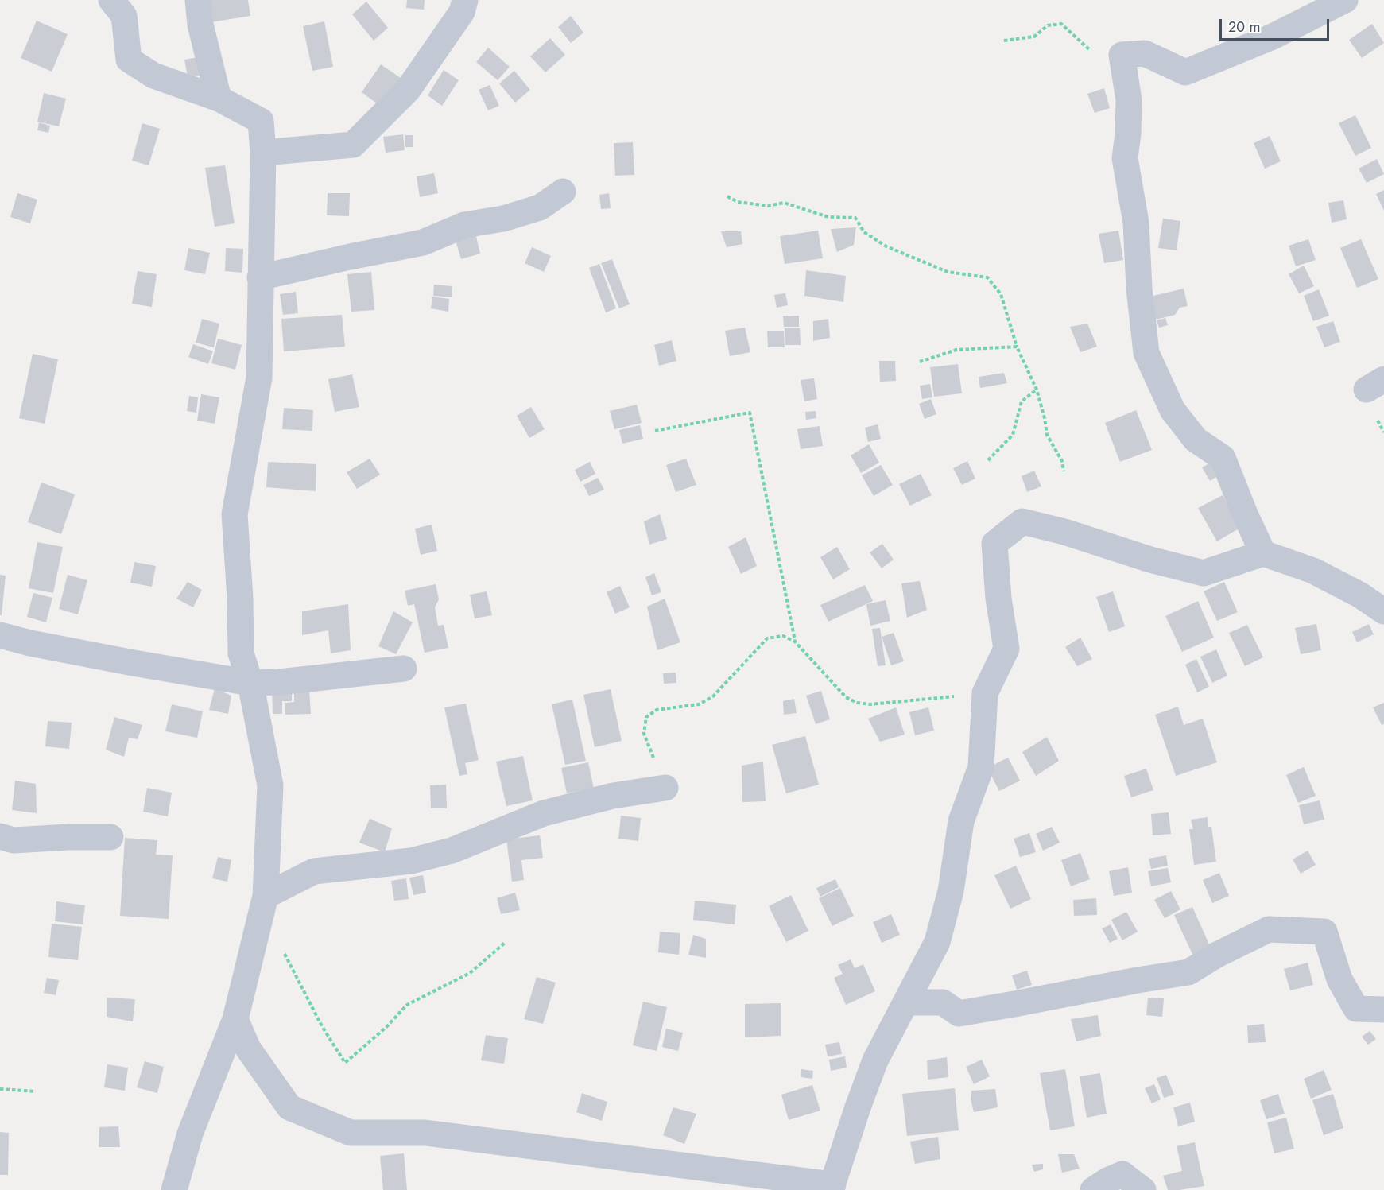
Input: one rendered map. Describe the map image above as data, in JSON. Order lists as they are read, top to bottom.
{
  "scale_bar": "20 m"
}
